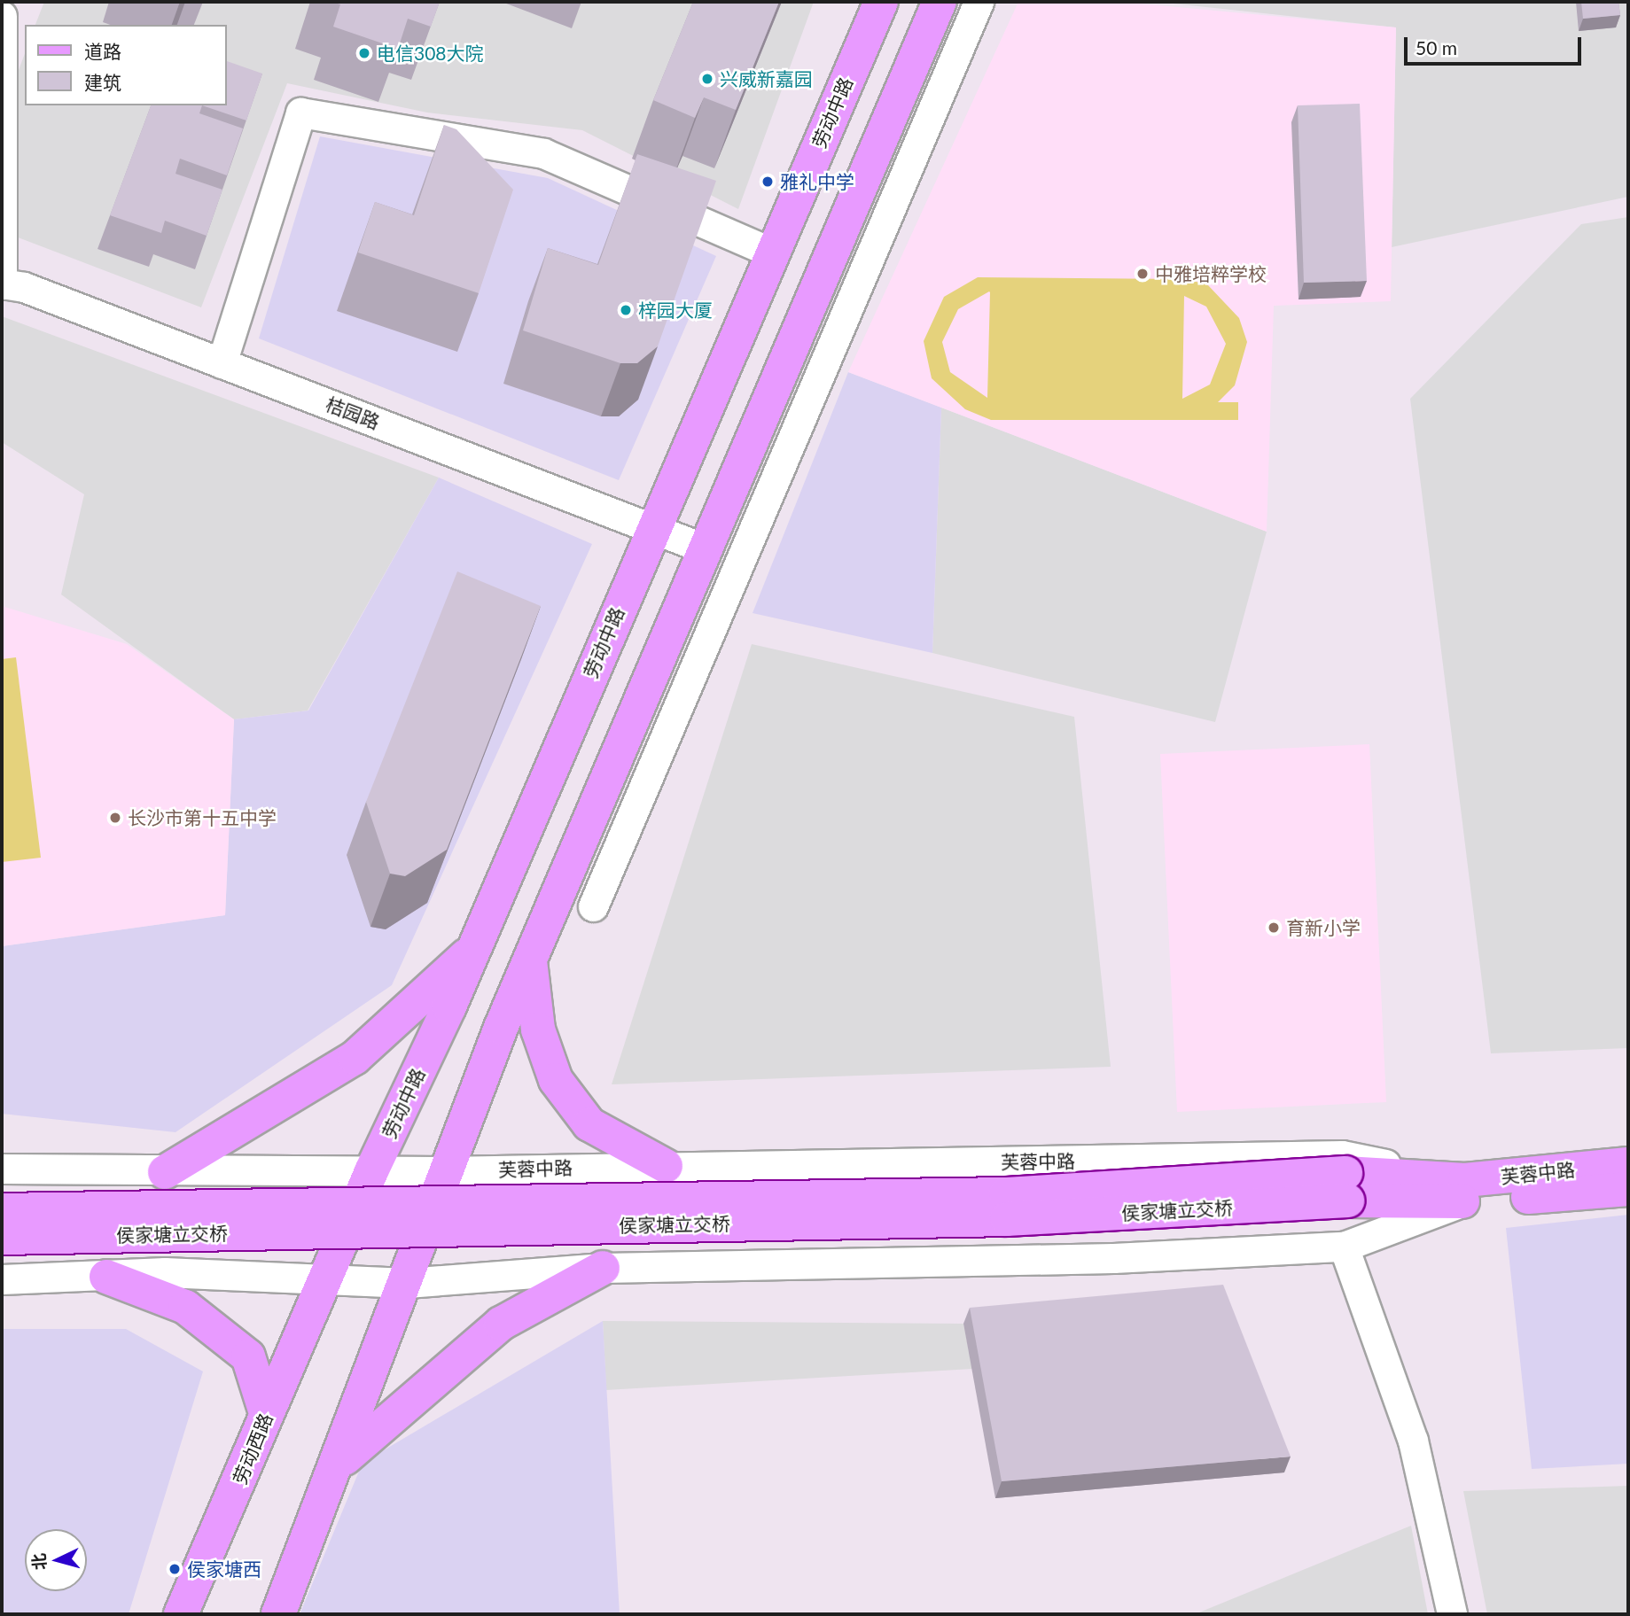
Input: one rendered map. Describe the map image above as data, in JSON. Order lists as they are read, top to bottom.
{
  "streets": {
    "main road": [
      "劳动中路",
      "芙蓉中路",
      "侯家塘立交桥",
      "劳动西路"
    ],
    "street": ["桔园路"]
  },
  "crossings": [
    ["劳动中路", "桔园路"],
    ["劳动中路", "芙蓉中路"],
    ["劳动中路", "劳动西路"]
  ],
  "places": [
    "电信308大院",
    "兴威新嘉园",
    "雅礼中学",
    "中雅培粹学校",
    "梓园大厦",
    "长沙市第十五中学",
    "育新小学",
    "侯家塘西"
  ],
  "legend": ["道路", "建筑"],
  "scale_bar": "50 m",
  "north": "left"
}
